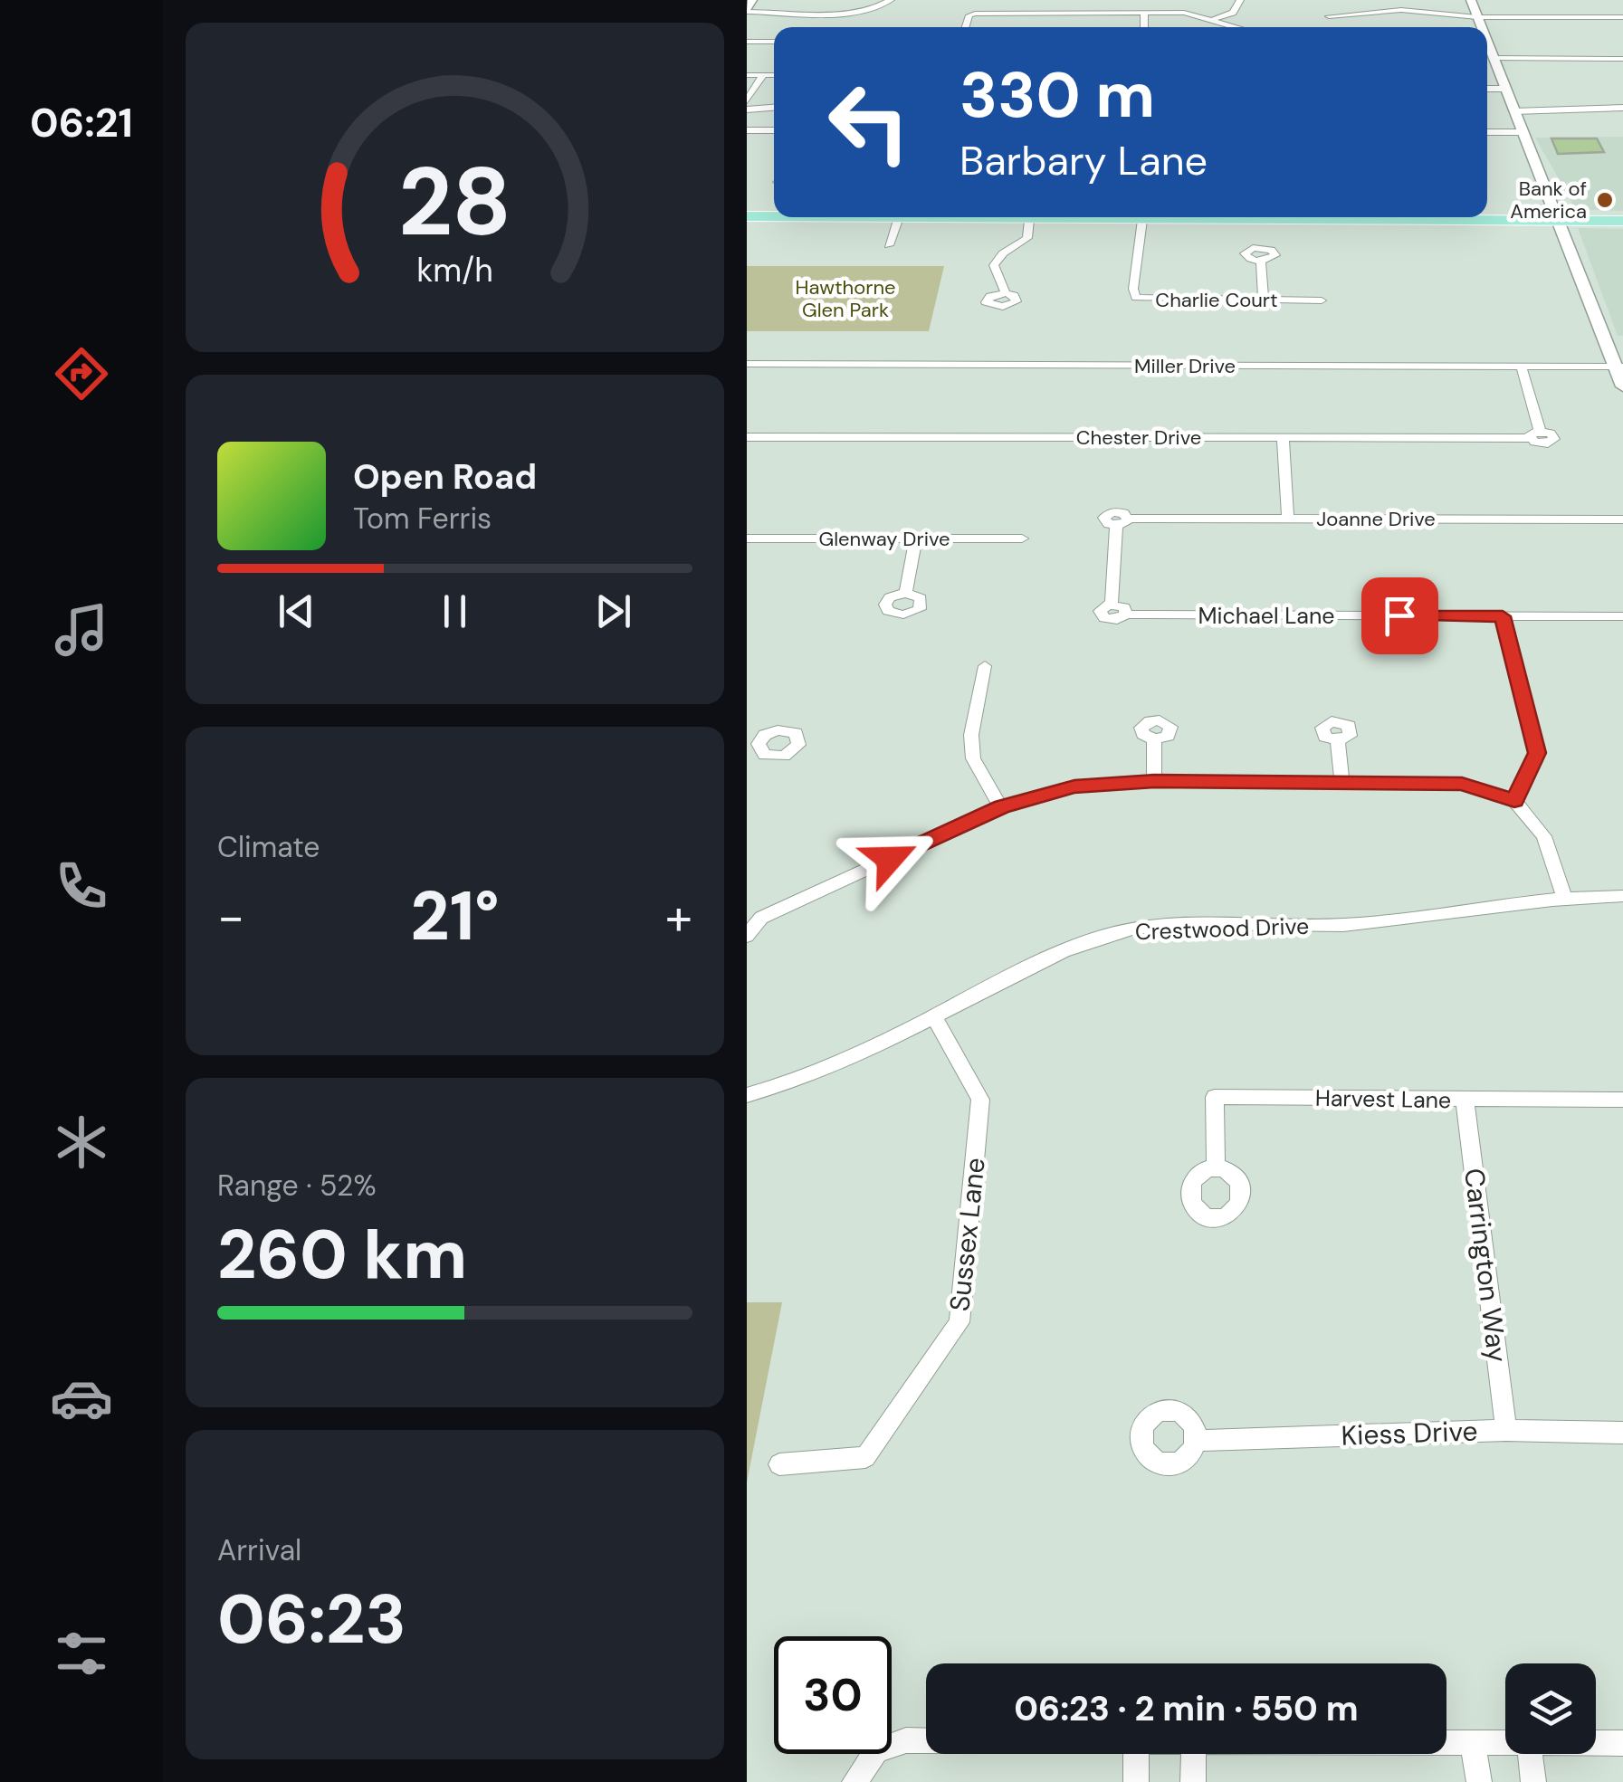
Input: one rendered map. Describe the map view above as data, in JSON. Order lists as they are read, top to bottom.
{
  "streets": {
    "street": [
      "Charlie Court",
      "Miller Drive",
      "Chester Drive",
      "Joanne Drive",
      "Glenway Drive",
      "Michael Lane",
      "Crestwood Drive",
      "Harvest Lane",
      "Sussex Lane",
      "Carrington Way",
      "Kiess Drive"
    ]
  },
  "crossings": [
    ["Miller Drive", "Chester Drive"],
    ["Joanne Drive", "Michael Lane"],
    ["Crestwood Drive", "Sussex Lane"],
    ["Harvest Lane", "Carrington Way"],
    ["Carrington Way", "Kiess Drive"]
  ],
  "parks": ["Hawthorne Glen Park"],
  "places": ["Bank of America"],
  "page": {
    "tabs": "06:21",
    "turn": ["330 m", "Barbary Lane"],
    "song": ["Open Road", "Tom Ferris"],
    "tile": [
      "Climate",
      ["Range · 52%", "260 km"],
      ["Arrival", "06:23"]
    ],
    "heat": ["−", "21°", "+"],
    "limit": "30",
    "trip": "06:23 · 2 min · 550 m",
    "gauge": ["28", "km/h"]
  }
}
